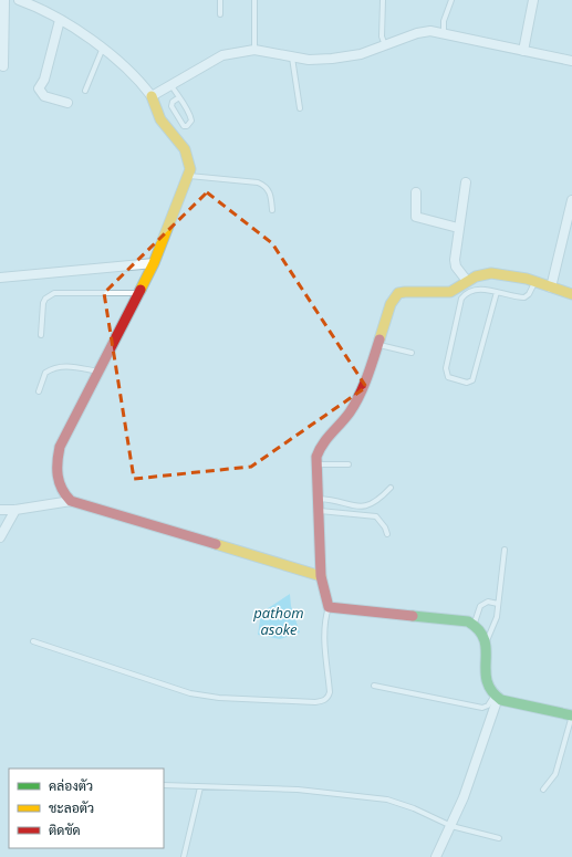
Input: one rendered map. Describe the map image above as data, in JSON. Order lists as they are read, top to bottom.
{
  "water": ["pathom asoke"],
  "legend": ["คล่องตัว", "ชะลอตัว", "ติดขัด"]
}
